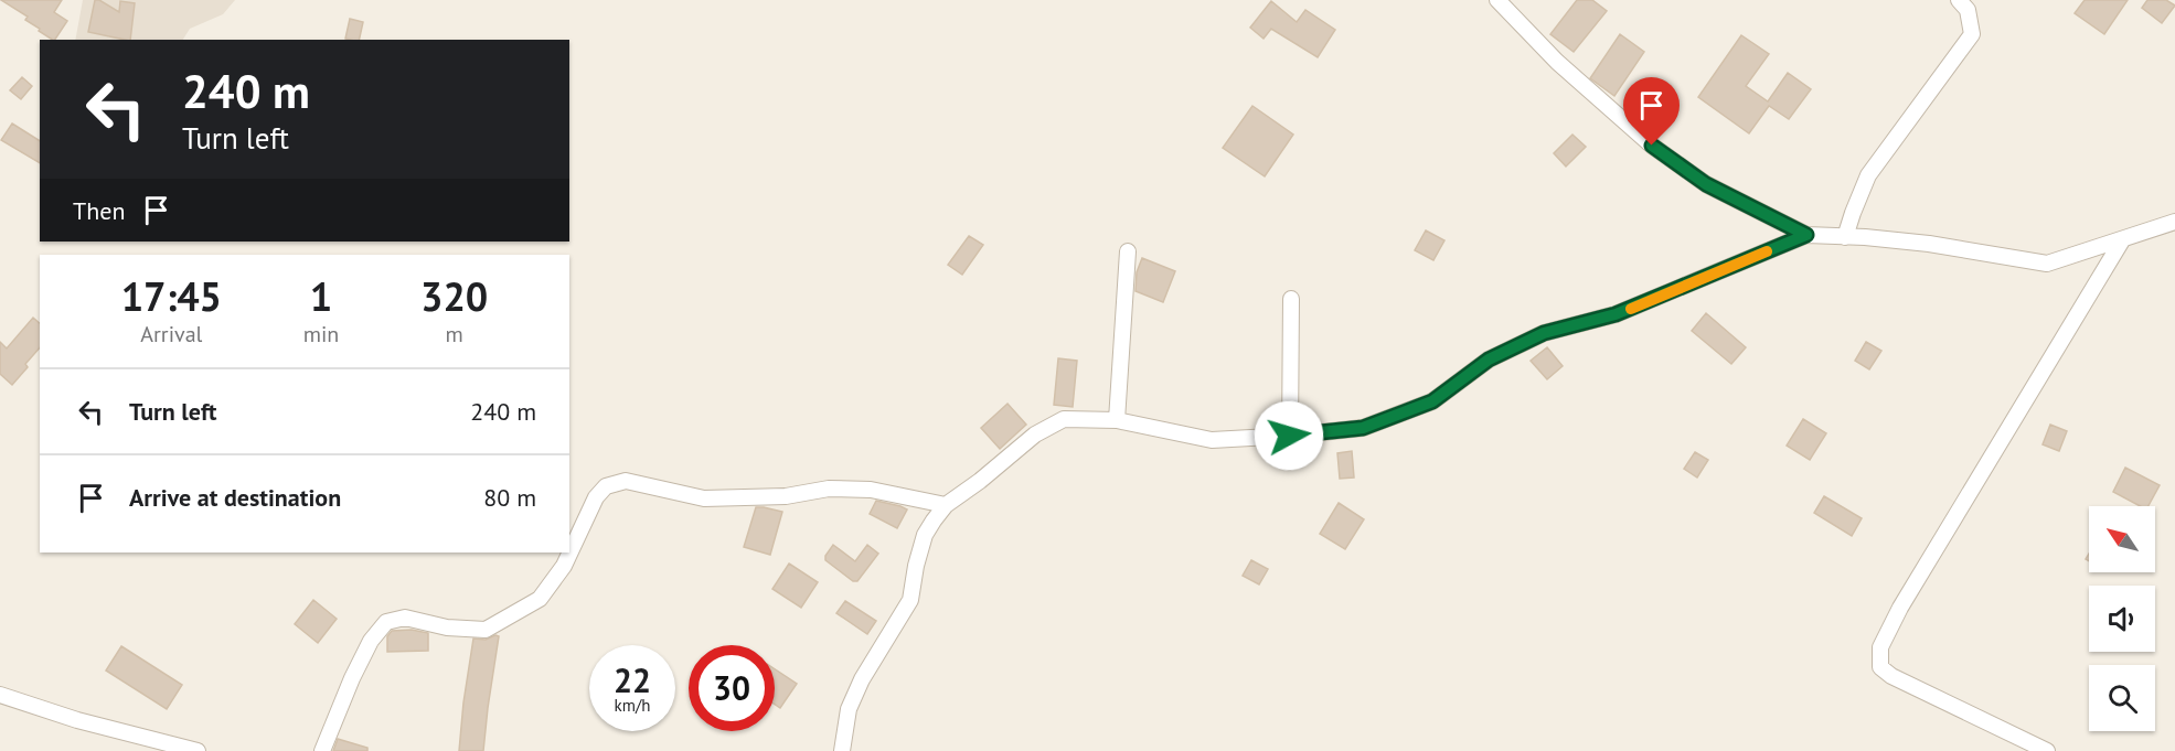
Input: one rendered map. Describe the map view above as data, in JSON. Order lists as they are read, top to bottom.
{
  "north": "top left",
  "page": {
    "turn": ["240 m", "Turn left"],
    "then": "Then",
    "eta": [
      "17:45",
      "Arrival",
      "1",
      "min",
      "320",
      "m"
    ],
    "list": [
      {
        "name": "Turn left",
        "value": "240 m"
      },
      {
        "name": "Arrive at destination",
        "value": "80 m"
      }
    ],
    "speed": "22 km/h",
    "limit": "30"
  }
}
